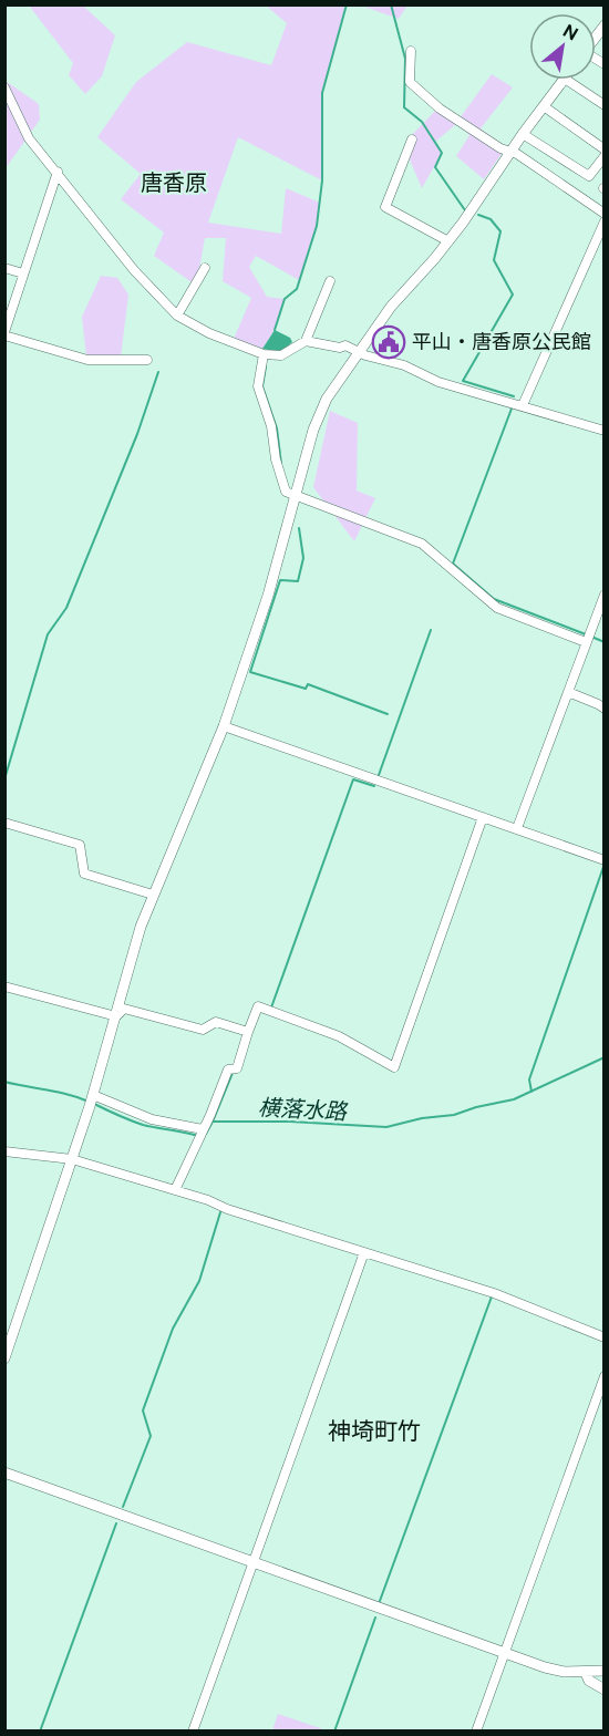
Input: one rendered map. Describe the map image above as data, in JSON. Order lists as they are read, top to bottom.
{
  "districts": ["唐香原", "神埼町竹"],
  "water": ["横落水路"],
  "places": {
    "public building": ["平山・唐香原公民館"]
  },
  "north": "top right"
}
